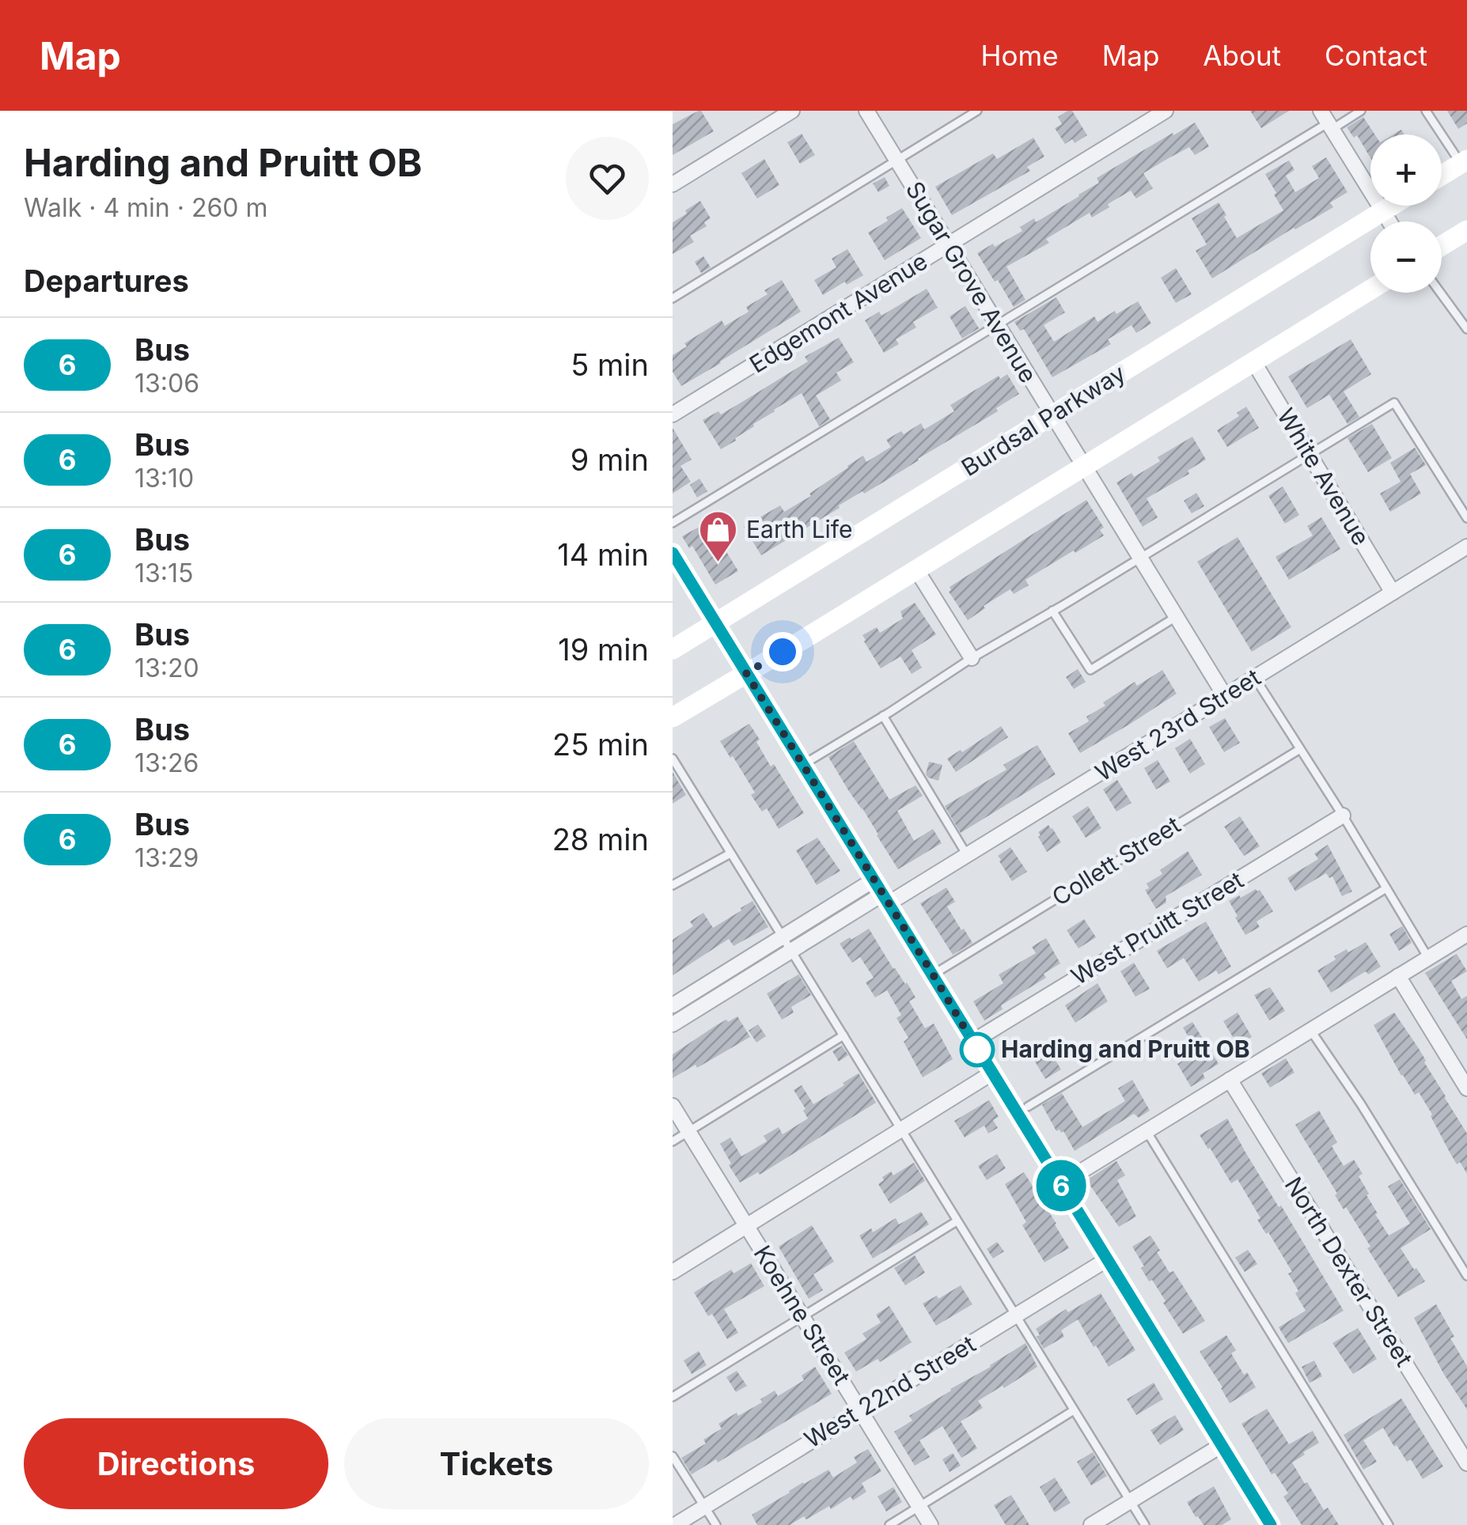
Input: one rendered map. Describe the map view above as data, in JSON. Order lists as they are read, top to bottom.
{
  "streets": {
    "street": [
      "Sugar Grove Avenue",
      "Edgemont Avenue",
      "Burdsal Parkway",
      "White Avenue",
      "West 23rd Street",
      "West Pruitt Street",
      "North Dexter Street",
      "Koehne Street",
      "West 22nd Street"
    ],
    "lane": ["Collett Street"]
  },
  "crossings": [
    ["Sugar Grove Avenue", "Edgemont Avenue"],
    ["Sugar Grove Avenue", "Burdsal Parkway"],
    ["Sugar Grove Avenue", "West 23rd Street"],
    ["White Avenue", "West 23rd Street"],
    ["Koehne Street", "West 22nd Street"]
  ],
  "places": {
    "shop": ["Earth Life"],
    "other": ["Harding and Pruitt OB"]
  },
  "lines": ["bus line 6"],
  "page": {
    "header": "Map",
    "nav": [
      "Home",
      "Map",
      "About",
      "Contact"
    ],
    "heading": [
      ["Harding and Pruitt OB", "Walk · 4 min · 260 m"],
      "Departures"
    ],
    "on_map": "6",
    "map_buttons": ["+", "−"],
    "list": [
      {
        "mark": "6",
        "name": "Bus",
        "note": "13:06",
        "value": "5 min"
      },
      {
        "mark": "6",
        "name": "Bus",
        "note": "13:10",
        "value": "9 min"
      },
      {
        "mark": "6",
        "name": "Bus",
        "note": "13:15",
        "value": "14 min"
      },
      {
        "mark": "6",
        "name": "Bus",
        "note": "13:20",
        "value": "19 min"
      },
      {
        "mark": "6",
        "name": "Bus",
        "note": "13:26",
        "value": "25 min"
      },
      {
        "mark": "6",
        "name": "Bus",
        "note": "13:29",
        "value": "28 min"
      }
    ],
    "buttons": ["Directions", "Tickets"]
  }
}
